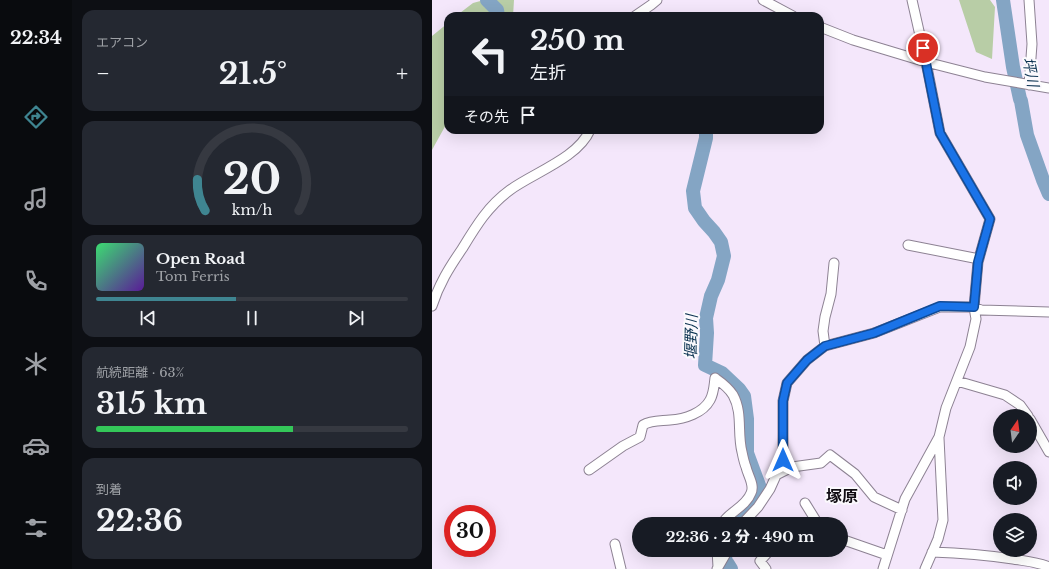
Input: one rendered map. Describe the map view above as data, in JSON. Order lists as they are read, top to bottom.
{
  "districts": ["塚原"],
  "water": ["坪川", "堰野川"],
  "north": "top",
  "page": {
    "tabs": "22:34",
    "tile": [
      "エアコン",
      ["航続距離 · 63%", "315 km"],
      ["到着", "22:36"]
    ],
    "turn": ["250 m", "左折"],
    "heat": ["−", "21.5°", "+"],
    "then": "その先",
    "song": ["Open Road", "Tom Ferris"],
    "limit": "30",
    "trip": "22:36 · 2 分 · 490 m",
    "gauge": ["20", "km/h"]
  }
}
